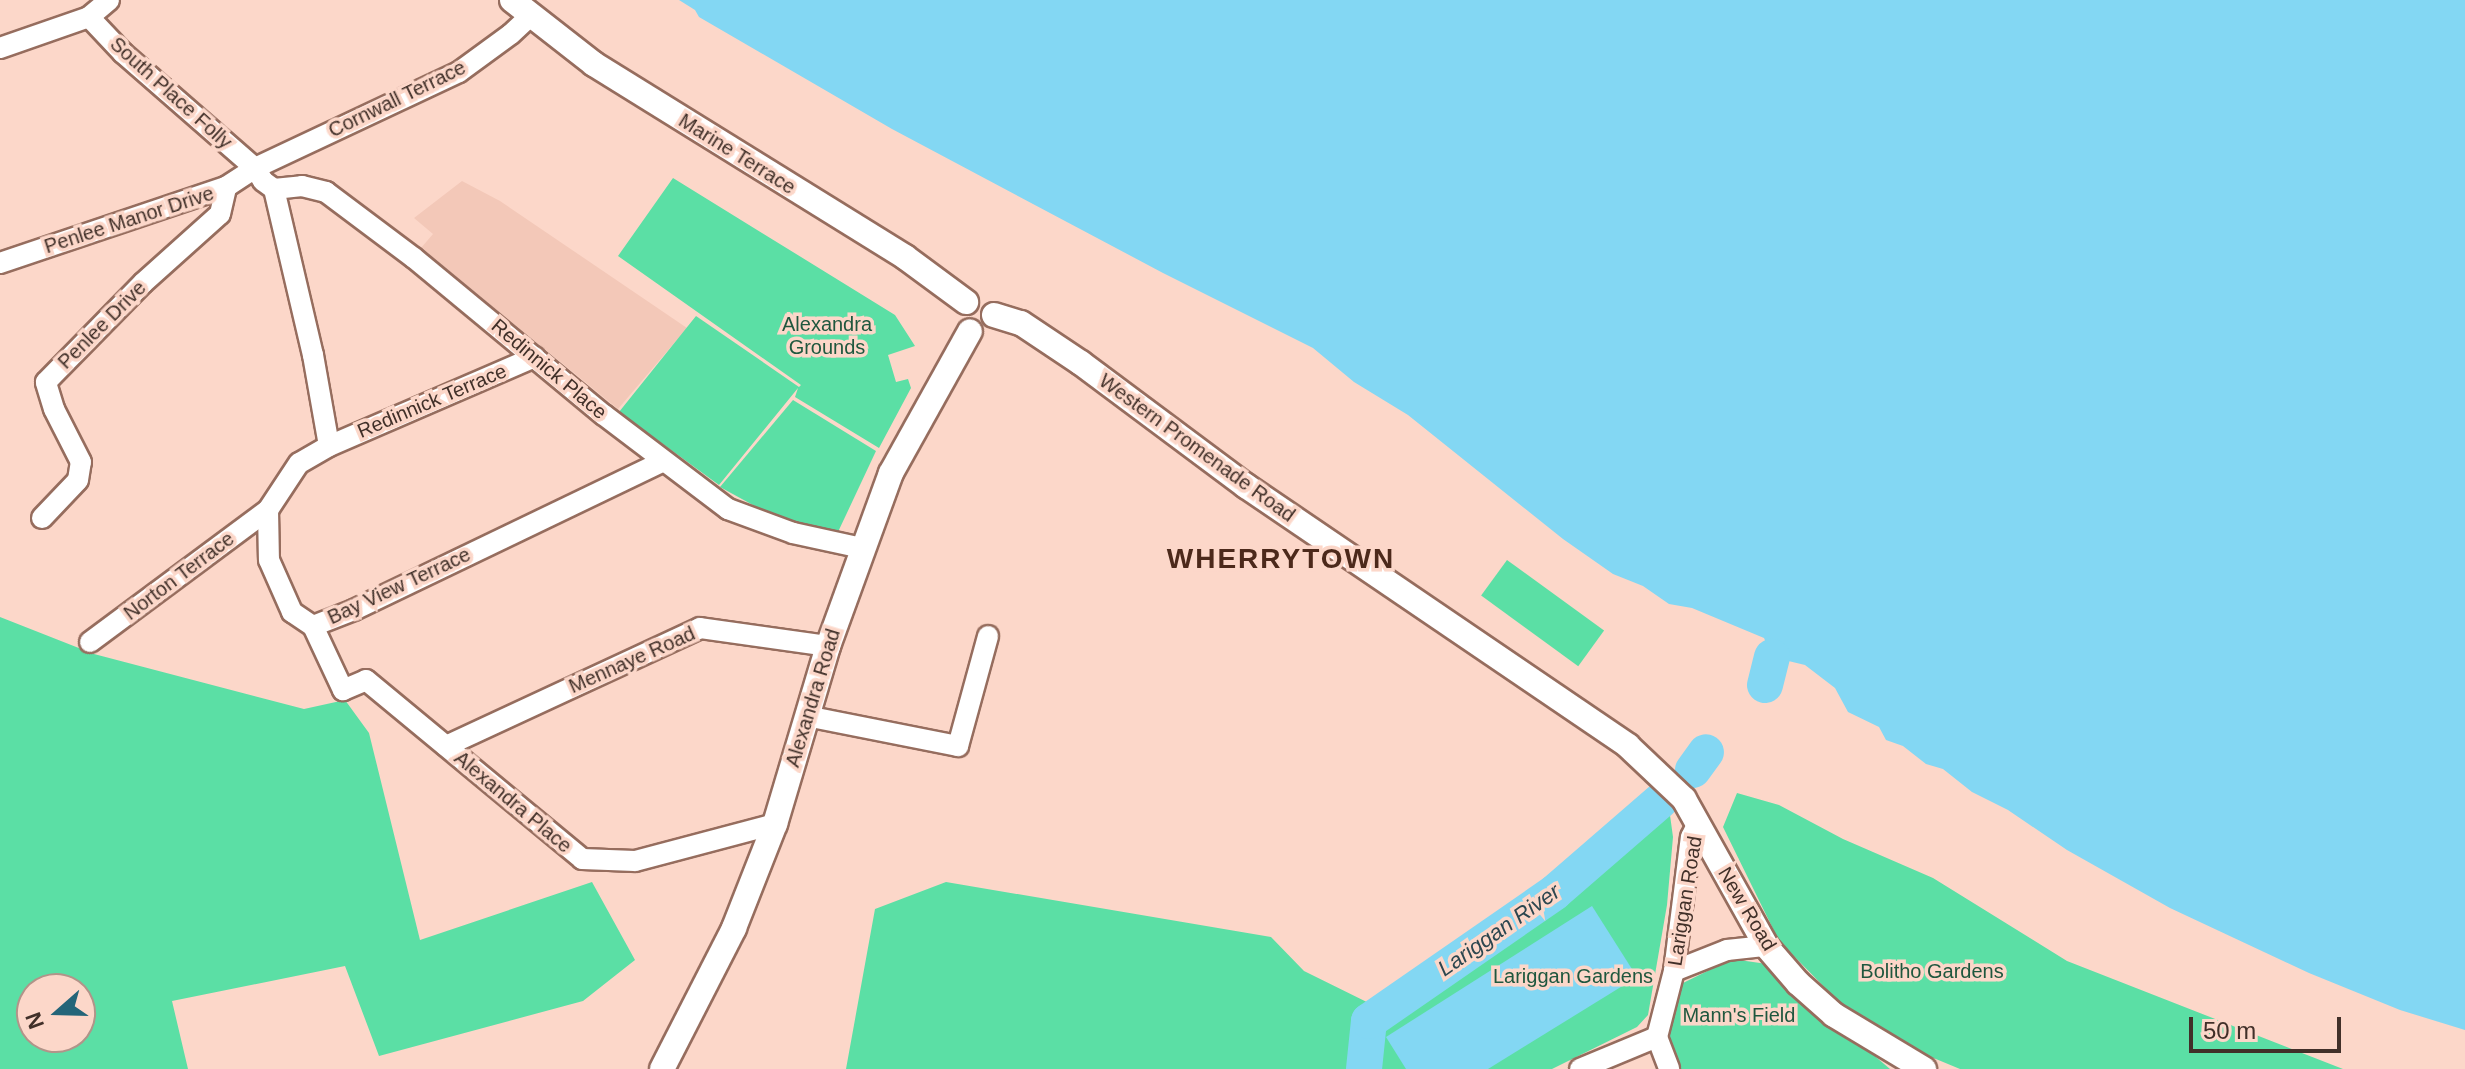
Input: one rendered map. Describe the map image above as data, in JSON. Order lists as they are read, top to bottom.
{
  "streets": {
    "street": [
      "South Place Folly",
      "Cornwall Terrace",
      "Marine Terrace",
      "Penlee Manor Drive",
      "Penlee Drive",
      "Redinnick Place",
      "Redinnick Terrace",
      "Western Promenade Road",
      "Norton Terrace",
      "Bay View Terrace",
      "Mennaye Road",
      "Alexandra Road",
      "Alexandra Place",
      "Lariggan Road",
      "New Road"
    ]
  },
  "crossings": [
    ["South Place Folly", "Cornwall Terrace"],
    ["South Place Folly", "Penlee Manor Drive"],
    ["Cornwall Terrace", "Marine Terrace"],
    ["Cornwall Terrace", "Penlee Manor Drive"],
    ["Marine Terrace", "Western Promenade Road"],
    ["Marine Terrace", "Alexandra Road"],
    ["Penlee Manor Drive", "Penlee Drive"],
    ["Redinnick Place", "Redinnick Terrace"],
    ["Redinnick Place", "Bay View Terrace"],
    ["Redinnick Place", "Alexandra Road"],
    ["Western Promenade Road", "Alexandra Road"],
    ["Western Promenade Road", "Lariggan Road"],
    ["Western Promenade Road", "New Road"],
    ["Norton Terrace", "Bay View Terrace"],
    ["Bay View Terrace", "Alexandra Place"],
    ["Mennaye Road", "Alexandra Road"],
    ["Mennaye Road", "Alexandra Place"],
    ["Alexandra Road", "Alexandra Place"],
    ["Lariggan Road", "New Road"]
  ],
  "districts": ["WHERRYTOWN"],
  "water": ["Lariggan River"],
  "parks": [
    "Alexandra Grounds",
    "Bolitho Gardens",
    "Lariggan Gardens",
    "Mann's Field"
  ],
  "scale_bar": "50 m",
  "north": "left"
}
